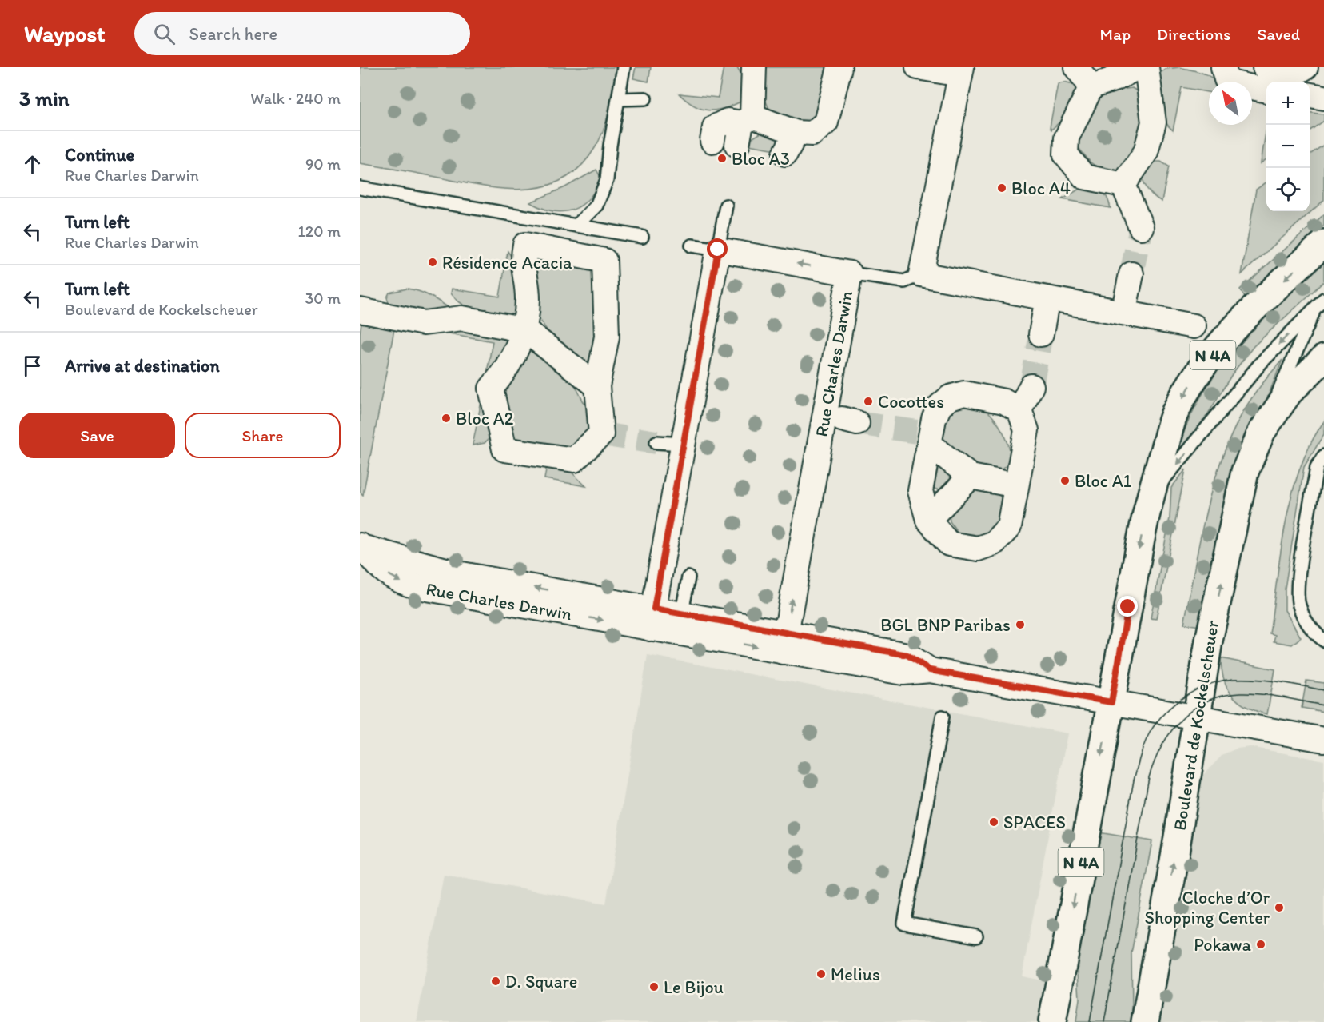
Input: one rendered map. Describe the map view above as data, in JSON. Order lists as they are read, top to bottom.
{
  "streets": {
    "main road": ["N 4A", "Boulevard de Kockelscheuer"],
    "street": ["Rue Charles Darwin"]
  },
  "crossings": [
    ["Rue Charles Darwin", "Boulevard de Kockelscheuer"]
  ],
  "places": [
    "Bloc A3",
    "Bloc A4",
    "Résidence Acacia",
    "Cocottes",
    "Bloc A2",
    "Bloc A1",
    "BGL BNP Paribas",
    "SPACES",
    "Cloche d’Or Shopping Center",
    "Pokawa",
    "Melius",
    "D. Square",
    "Le Bijou"
  ],
  "north": "top left",
  "page": {
    "header": "Waypost",
    "search": "Search here",
    "nav": ["Map", "Directions", "Saved"],
    "heading": ["3 min", "Walk · 240 m"],
    "map_buttons": ["+", "−"],
    "list": [
      ["Continue", "Rue Charles Darwin", "90 m"],
      ["Turn left", "Rue Charles Darwin", "120 m"],
      ["Turn left", "Boulevard de Kockelscheuer", "30 m"],
      "Arrive at destination"
    ],
    "buttons": ["Save", "Share"]
  }
}
